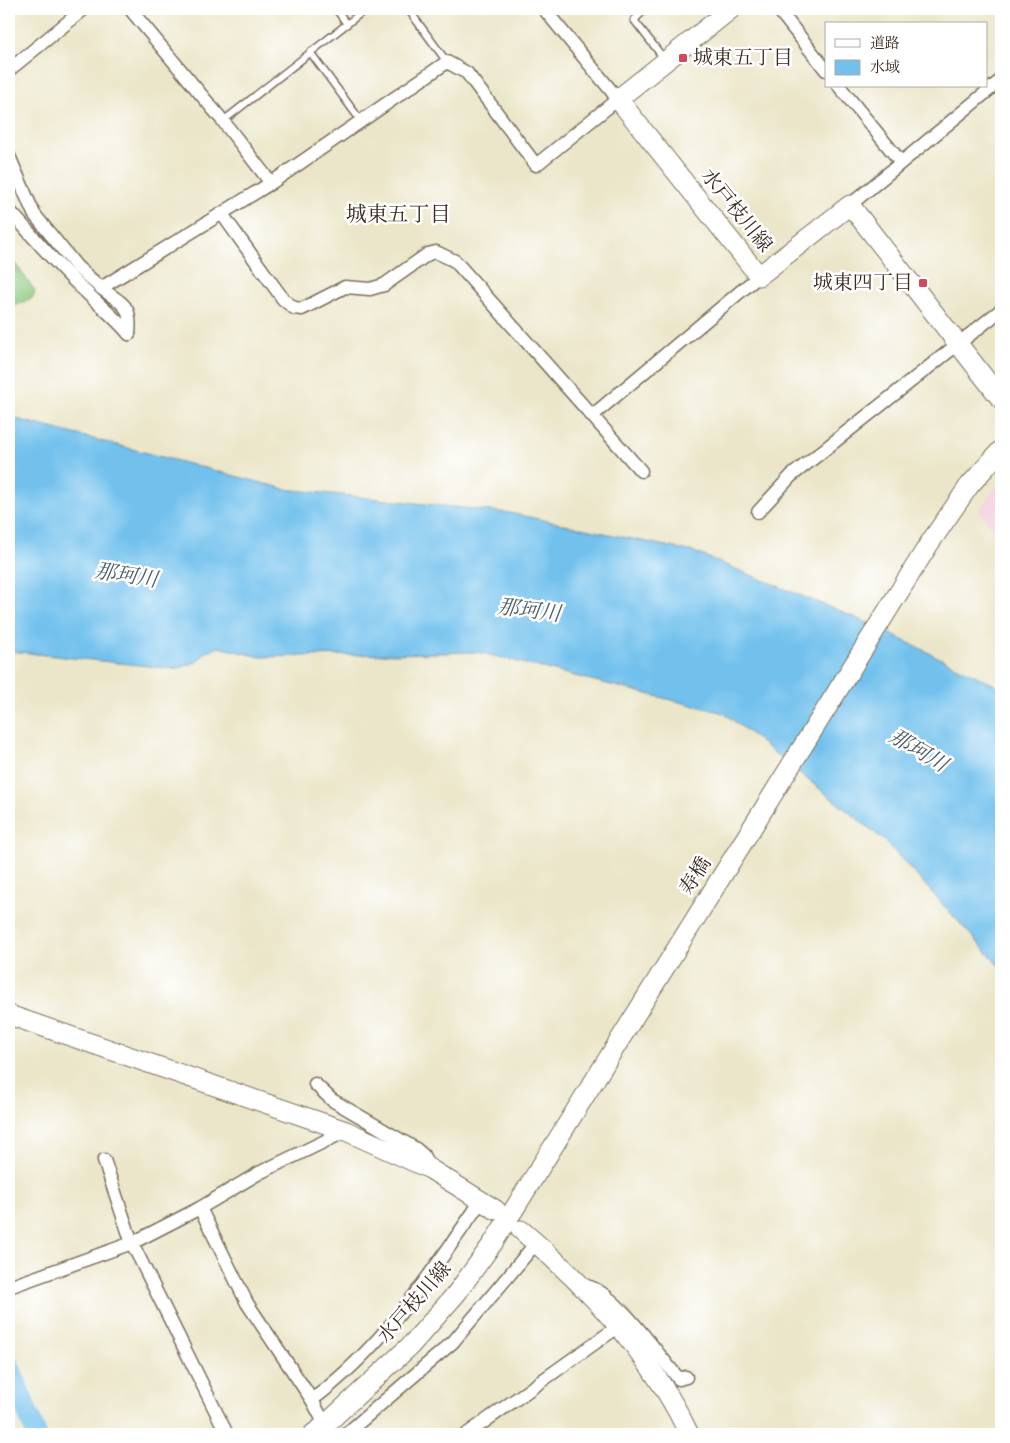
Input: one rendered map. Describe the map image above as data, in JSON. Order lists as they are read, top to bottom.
{
  "streets": {
    "main road": ["水戸枝川線", "寿橋"]
  },
  "crossings": [
    ["水戸枝川線", "寿橋"]
  ],
  "districts": ["城東五丁目"],
  "water": ["那珂川"],
  "places": {
    "transit": ["城東五丁目", "城東四丁目"]
  },
  "legend": ["道路", "水域"]
}
